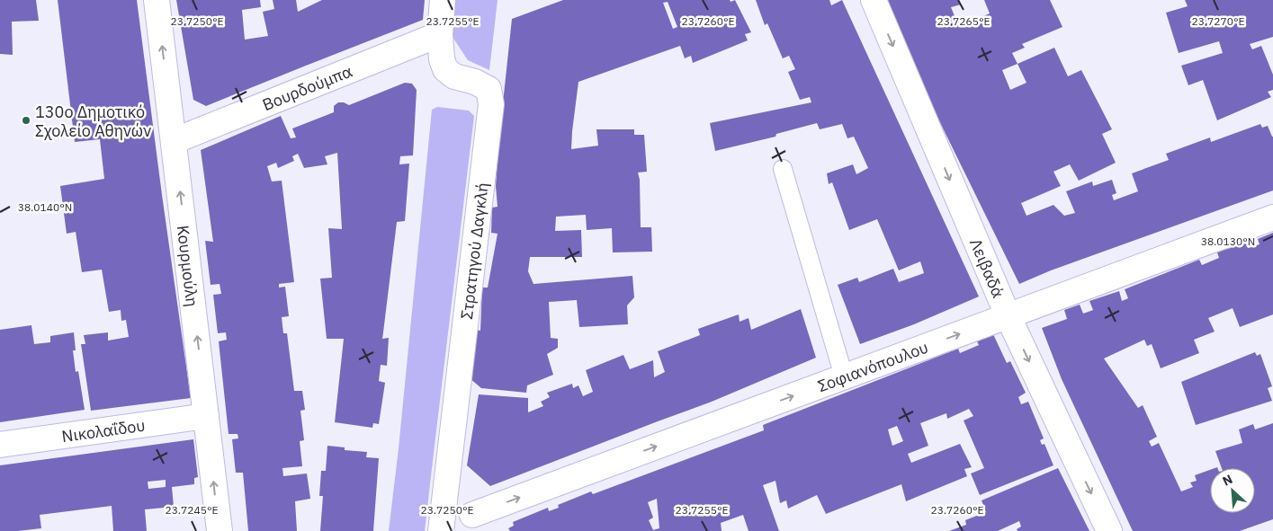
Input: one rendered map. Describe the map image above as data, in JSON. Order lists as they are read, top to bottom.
{
  "streets": {
    "street": [
      "Βουρδούμπα",
      "Στρατηγού Δαγκλή",
      "Κουρμούλη",
      "Λειβαδά",
      "Σοφιανόπουλου",
      "Νικολαΐδου"
    ]
  },
  "crossings": [
    ["Βουρδούμπα", "Στρατηγού Δαγκλή"],
    ["Βουρδούμπα", "Κουρμούλη"],
    ["Κουρμούλη", "Νικολαΐδου"],
    ["Λειβαδά", "Σοφιανόπουλου"]
  ],
  "one_way": ["Κουρμούλη", "Λειβαδά", "Σοφιανόπουλου"],
  "places": ["130ο Δημοτικό Σχολείο Αθηνών"],
  "north": "top left",
  "coordinates": [
    "23.7250°E",
    "23.7255°E",
    "23.7260°E",
    "23.7265°E",
    "23.7270°E",
    "38.0140°N",
    "38.0130°N",
    "23.7245°E"
  ]
}
